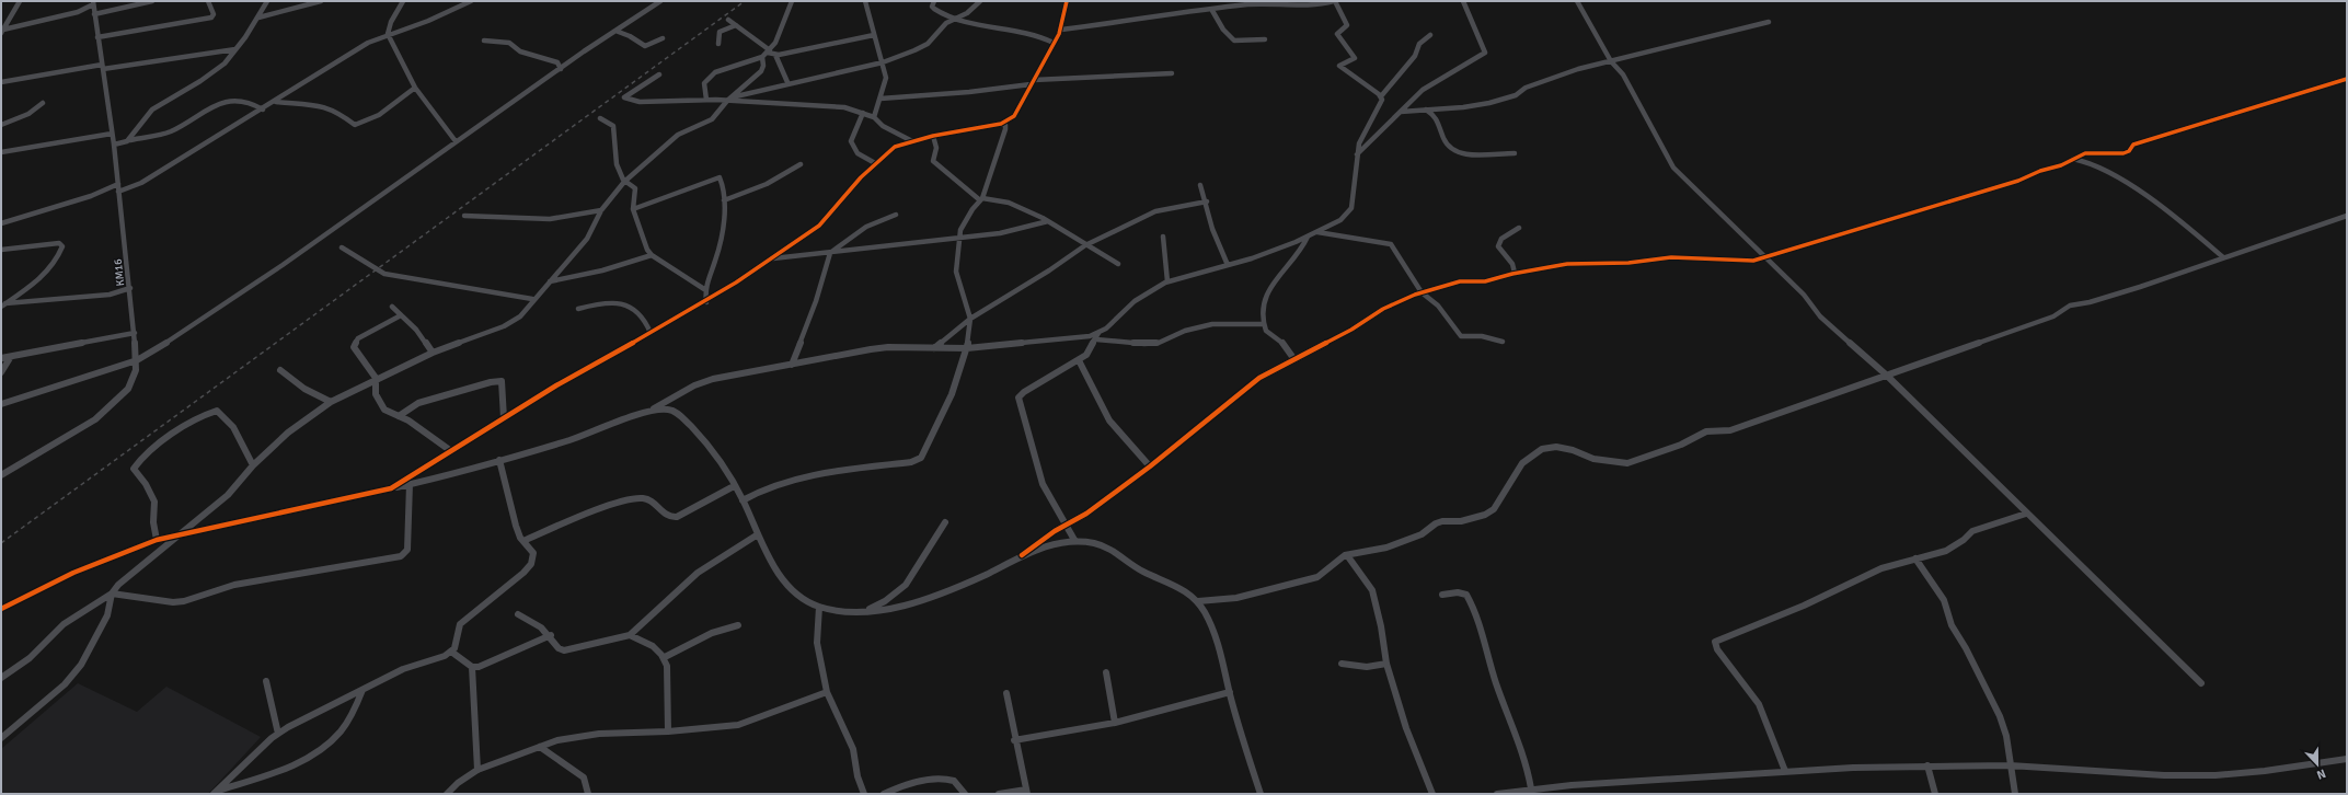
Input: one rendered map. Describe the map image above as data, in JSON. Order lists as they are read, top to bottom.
{
  "streets": {
    "street": ["KM16"]
  },
  "north": "bottom"
}
